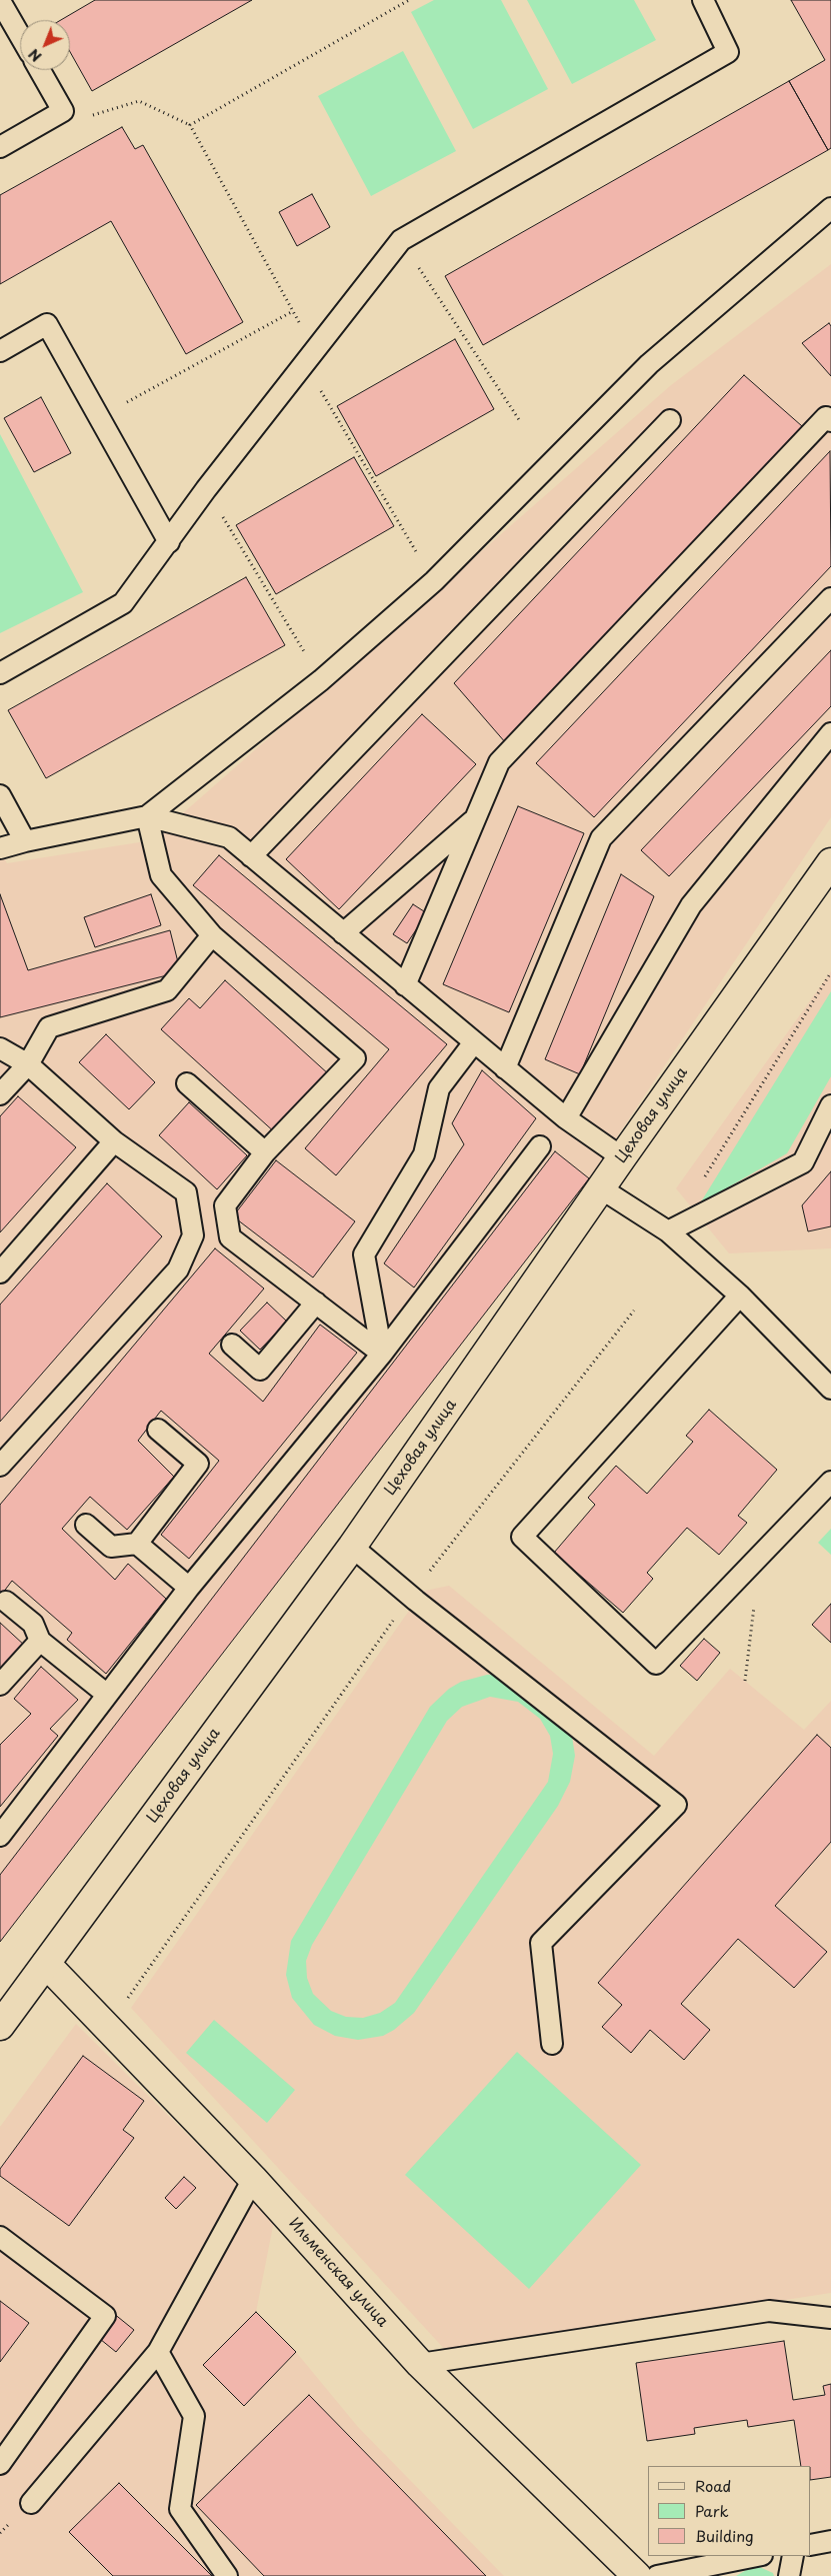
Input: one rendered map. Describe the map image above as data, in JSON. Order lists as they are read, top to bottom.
{
  "streets": {
    "main road": ["Цеховая улица", "Ильменская улица"]
  },
  "crossings": [
    ["Цеховая улица", "Ильменская улица"]
  ],
  "legend": ["Road", "Park", "Building"],
  "north": "bottom left"
}
